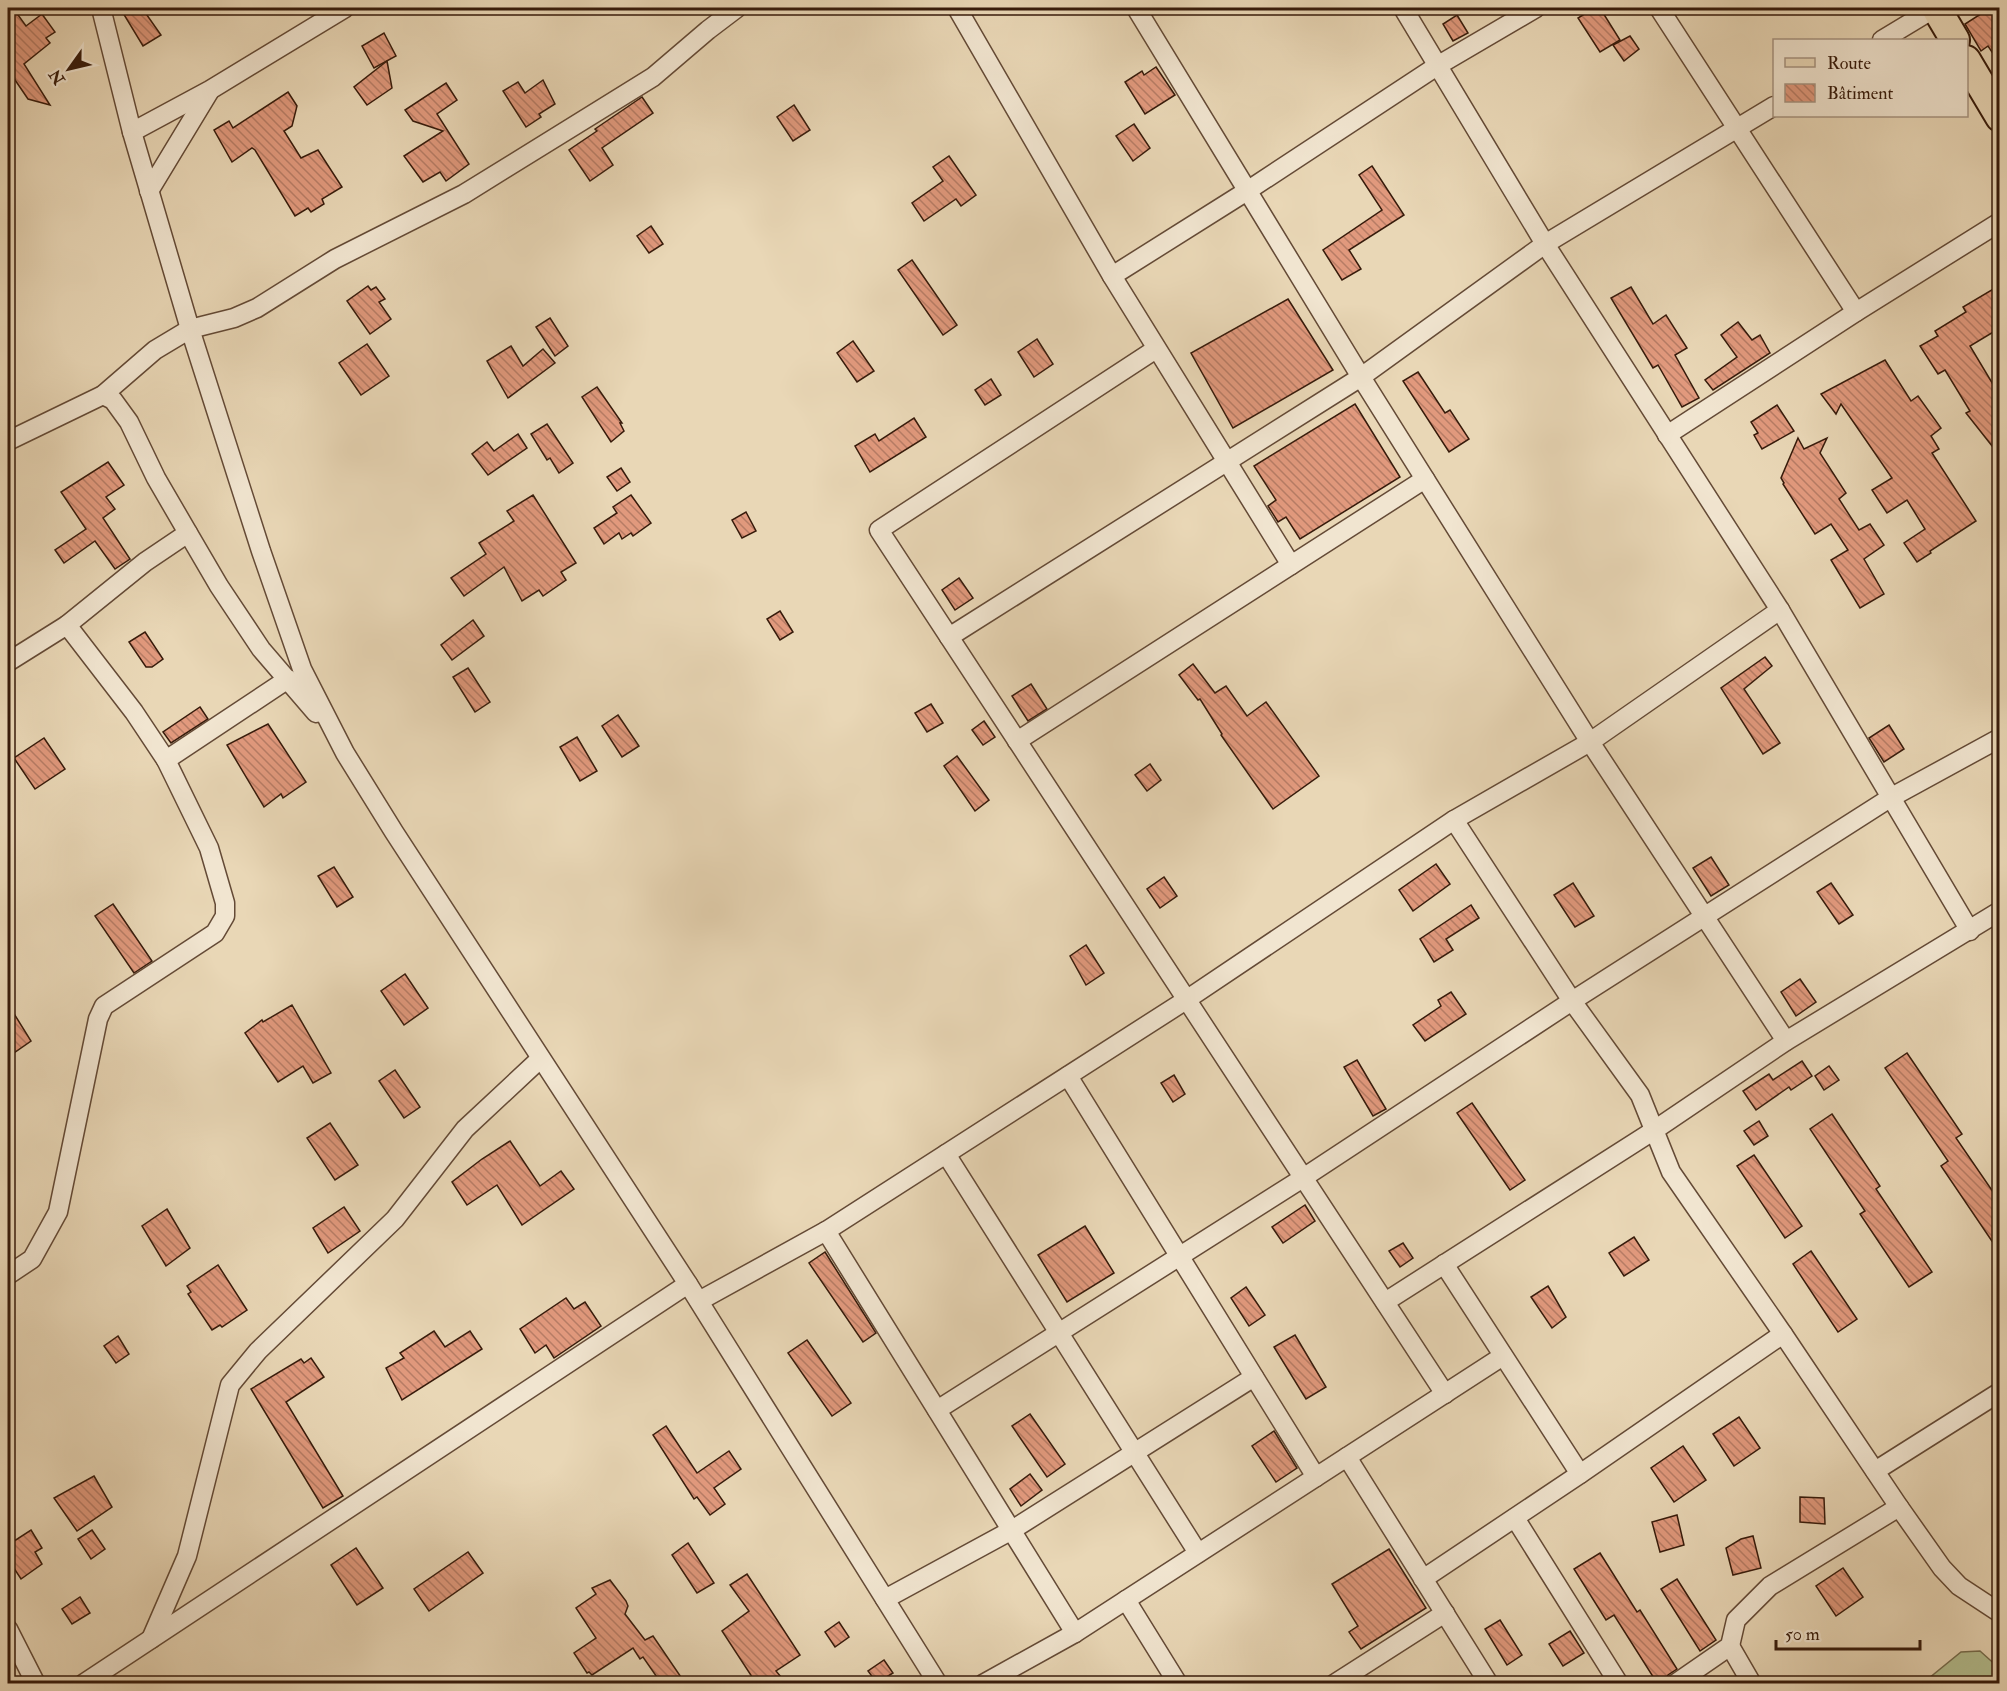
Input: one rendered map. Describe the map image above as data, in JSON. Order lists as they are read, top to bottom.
{
  "legend": ["Route", "Bâtiment"],
  "scale_bar": "50 m",
  "north": "bottom left"
}
